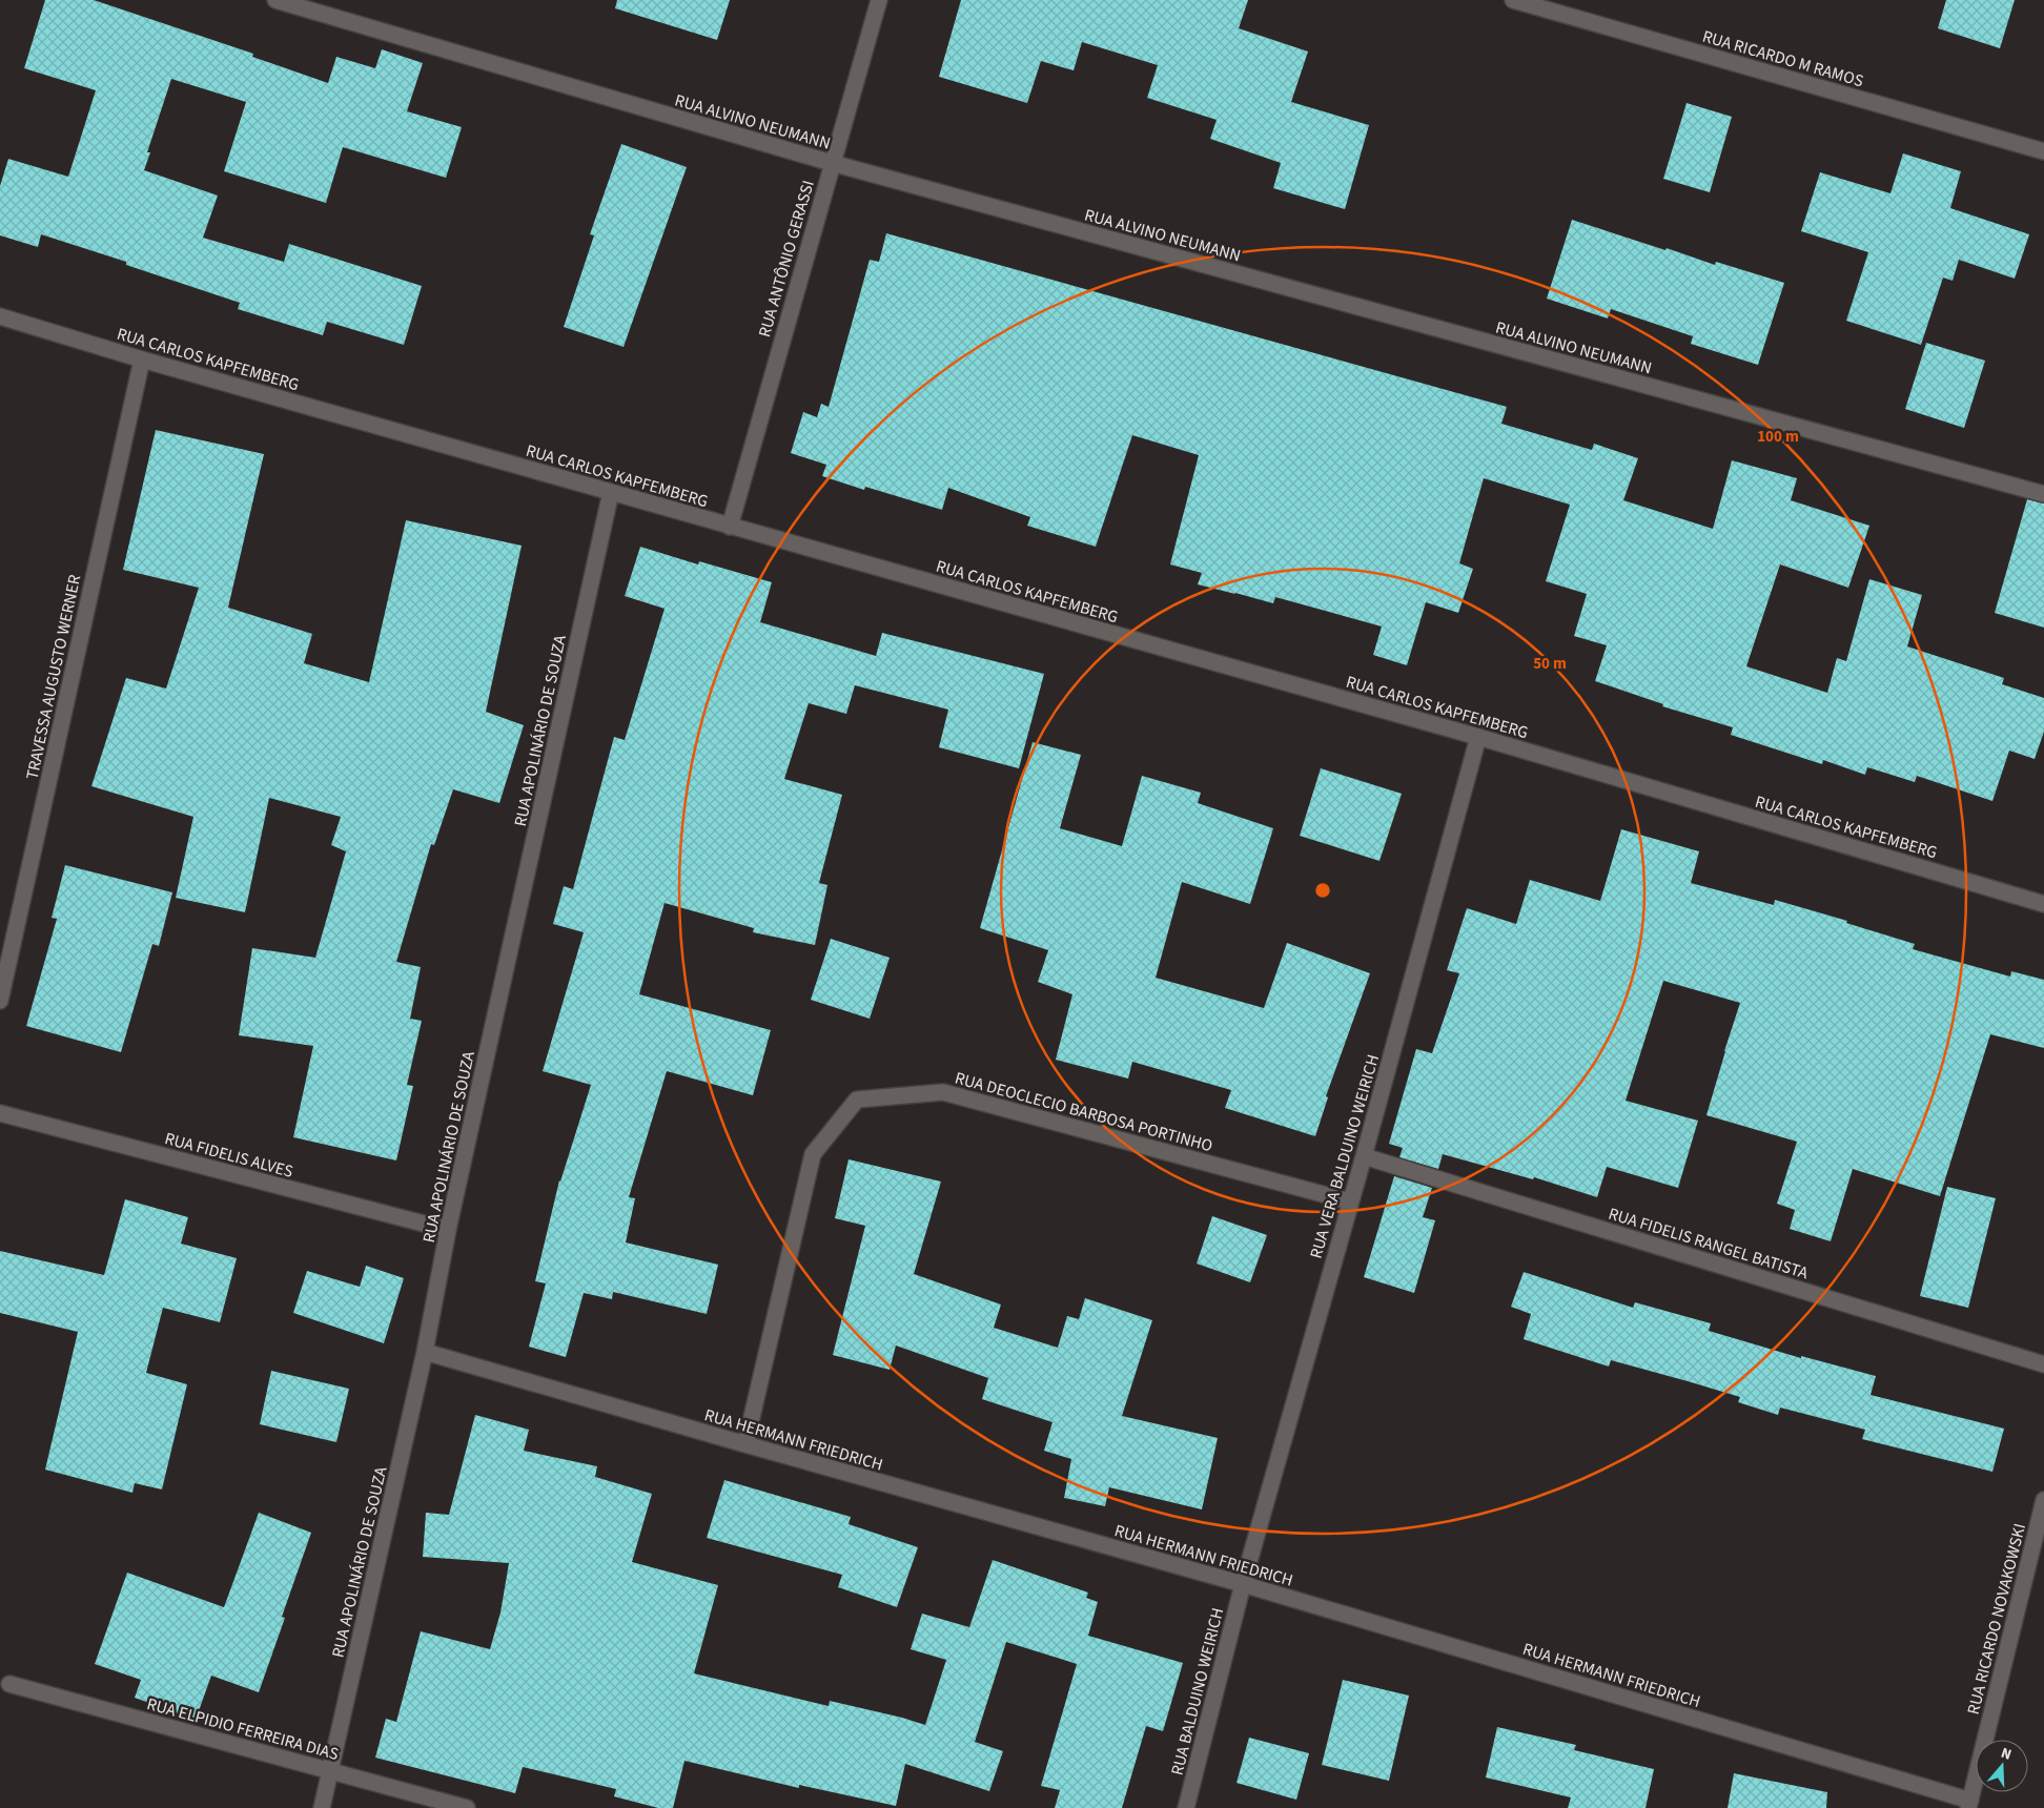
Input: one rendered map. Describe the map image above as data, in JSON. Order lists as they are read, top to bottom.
{
  "streets": {
    "street": [
      "RUA RICARDO M RAMOS",
      "RUA ALVINO NEUMANN",
      "RUA ANTÔNIO GERASSI",
      "RUA CARLOS KAPFEMBERG",
      "TRAVESSA AUGUSTO WERNER",
      "RUA APOLINÁRIO DE SOUZA",
      "RUA DEOCLECIO BARBOSA PORTINHO",
      "RUA FIDELIS ALVES",
      "RUA VERA BALDUINO WEIRICH",
      "RUA FIDELIS RANGEL BATISTA",
      "RUA HERMANN FRIEDRICH",
      "RUA RICARDO NOVAKOWSKI",
      "RUA BALDUINO WEIRICH",
      "RUA ELPIDIO FERREIRA DIAS"
    ]
  },
  "crossings": [
    ["RUA ALVINO NEUMANN", "RUA ANTÔNIO GERASSI"],
    ["RUA ANTÔNIO GERASSI", "RUA CARLOS KAPFEMBERG"],
    ["RUA CARLOS KAPFEMBERG", "TRAVESSA AUGUSTO WERNER"],
    ["RUA CARLOS KAPFEMBERG", "RUA APOLINÁRIO DE SOUZA"],
    ["RUA CARLOS KAPFEMBERG", "RUA VERA BALDUINO WEIRICH"],
    ["RUA APOLINÁRIO DE SOUZA", "RUA FIDELIS ALVES"],
    ["RUA APOLINÁRIO DE SOUZA", "RUA HERMANN FRIEDRICH"],
    ["RUA APOLINÁRIO DE SOUZA", "RUA ELPIDIO FERREIRA DIAS"],
    ["RUA DEOCLECIO BARBOSA PORTINHO", "RUA VERA BALDUINO WEIRICH"],
    ["RUA DEOCLECIO BARBOSA PORTINHO", "RUA HERMANN FRIEDRICH"],
    ["RUA VERA BALDUINO WEIRICH", "RUA FIDELIS RANGEL BATISTA"],
    ["RUA VERA BALDUINO WEIRICH", "RUA HERMANN FRIEDRICH"],
    ["RUA VERA BALDUINO WEIRICH", "RUA BALDUINO WEIRICH"],
    ["RUA HERMANN FRIEDRICH", "RUA RICARDO NOVAKOWSKI"],
    ["RUA HERMANN FRIEDRICH", "RUA BALDUINO WEIRICH"]
  ],
  "north": "top",
  "rings": ["100 m", "50 m"]
}
